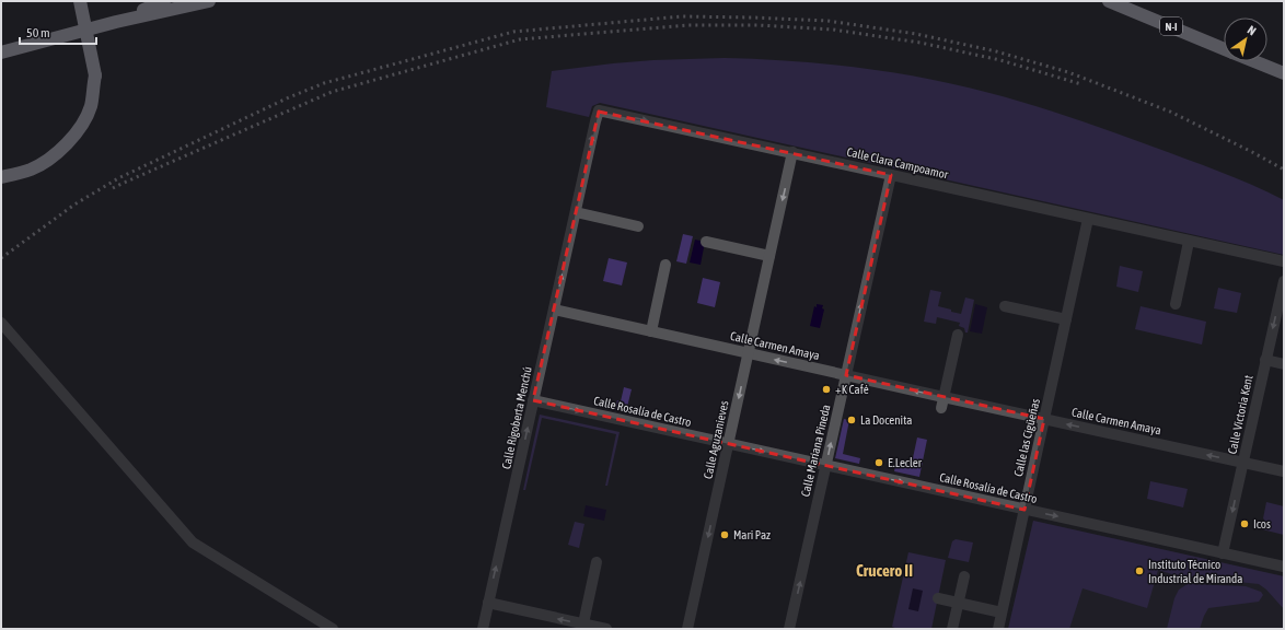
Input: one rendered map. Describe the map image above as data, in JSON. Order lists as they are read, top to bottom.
{
  "streets": {
    "highway": ["N-I"],
    "street": [
      "Calle Clara Campoamor",
      "Calle Carmen Amaya",
      "Calle Rosalía de Castro",
      "Calle Victoria Kent",
      "Calle Rigoberta Menchú",
      "Calle las Cigüeñas",
      "Calle Aguzanieves",
      "Calle Mariana Pineda"
    ]
  },
  "crossings": [
    ["Calle Clara Campoamor", "Calle Rigoberta Menchú"],
    ["Calle Clara Campoamor", "Calle las Cigüeñas"],
    ["Calle Clara Campoamor", "Calle Aguzanieves"],
    ["Calle Clara Campoamor", "Calle Mariana Pineda"],
    ["Calle Carmen Amaya", "Calle Victoria Kent"],
    ["Calle Carmen Amaya", "Calle Rigoberta Menchú"],
    ["Calle Carmen Amaya", "Calle las Cigüeñas"],
    ["Calle Carmen Amaya", "Calle Aguzanieves"],
    ["Calle Carmen Amaya", "Calle Mariana Pineda"],
    ["Calle Rosalía de Castro", "Calle Victoria Kent"],
    ["Calle Rosalía de Castro", "Calle Rigoberta Menchú"],
    ["Calle Rosalía de Castro", "Calle las Cigüeñas"],
    ["Calle Rosalía de Castro", "Calle Aguzanieves"],
    ["Calle Rosalía de Castro", "Calle Mariana Pineda"]
  ],
  "one_way": [
    "Calle Carmen Amaya",
    "Calle Rosalía de Castro",
    "Calle Victoria Kent",
    "Calle Rigoberta Menchú",
    "Calle Aguzanieves",
    "Calle Mariana Pineda"
  ],
  "districts": ["Crucero II"],
  "places": [
    "+K Café",
    "La Docenita",
    "E.Lecler",
    "Icos",
    "Mari Paz",
    "Instituto Técnico Industrial de Miranda"
  ],
  "scale_bar": "50 m",
  "north": "top right"
}
